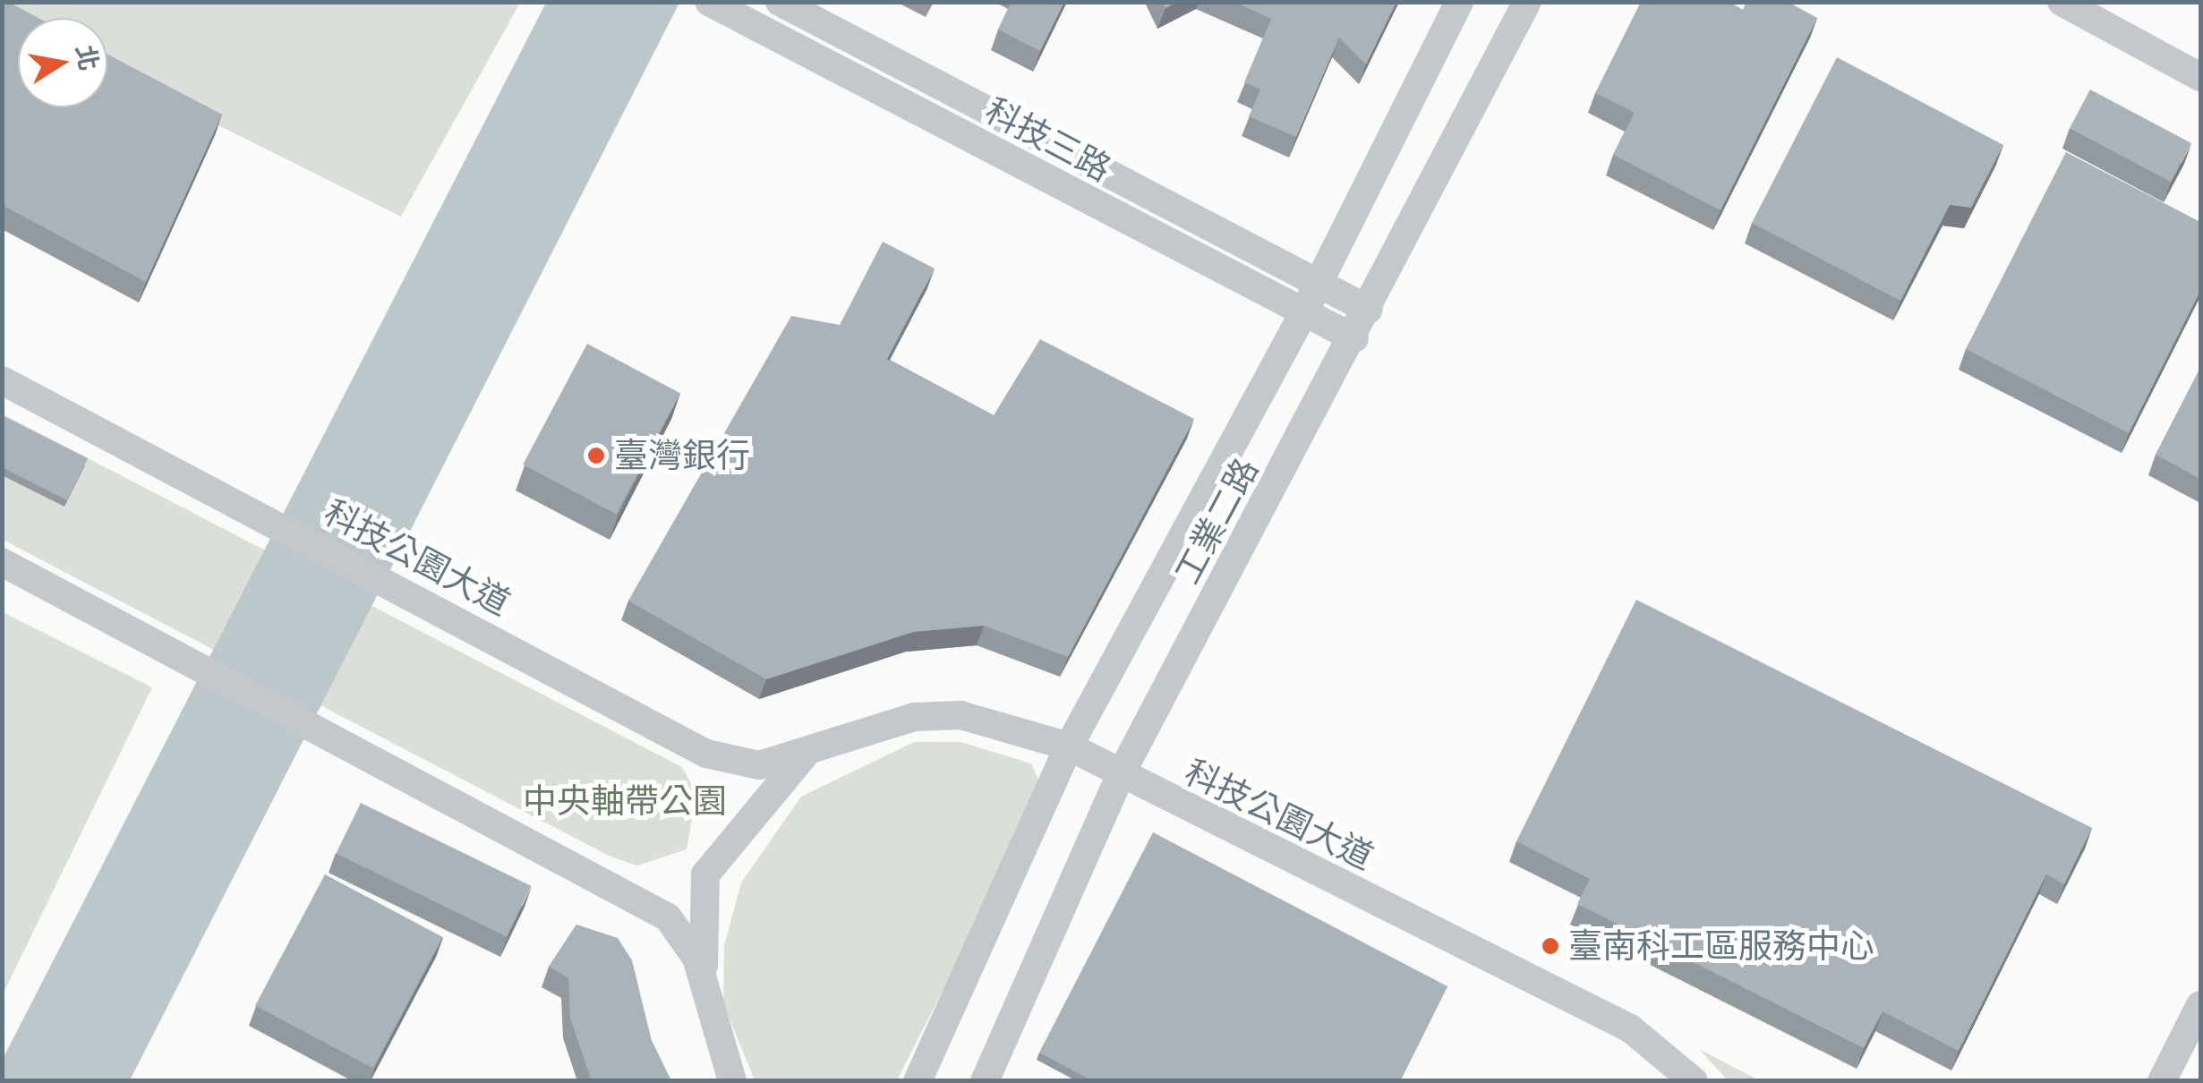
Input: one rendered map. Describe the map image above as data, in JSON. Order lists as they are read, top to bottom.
{
  "streets": {
    "street": ["科技三路", "工業二路", "科技公園大道"]
  },
  "crossings": [
    ["科技三路", "工業二路"],
    ["工業二路", "科技公園大道"]
  ],
  "parks": ["中央軸帶公園"],
  "places": ["臺灣銀行", "臺南科工區服務中心"],
  "north": "right"
}
